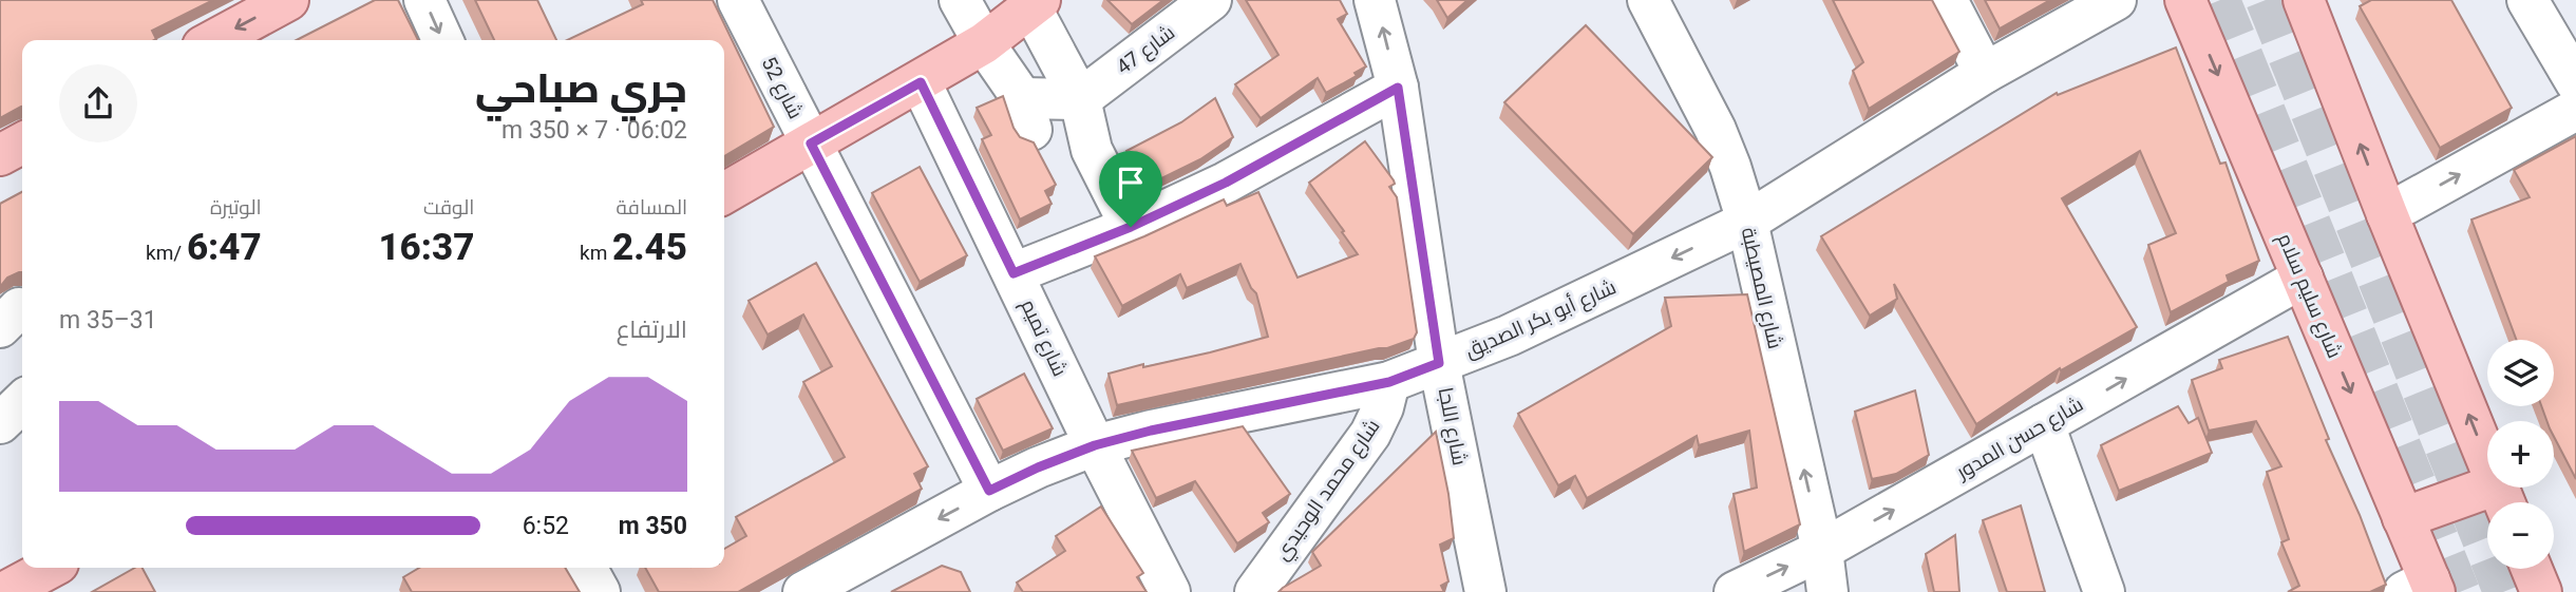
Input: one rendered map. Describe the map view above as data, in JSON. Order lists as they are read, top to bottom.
{
  "streets": {
    "main road": ["شارع سليم سلام"],
    "street": [
      "شارع 47",
      "شارع 52",
      "شارع المصيطبة",
      "شارع أبو بكر الصديق",
      "شارع تميم",
      "شارع اللجا",
      "شارع حسن المدور",
      "شارع محمد الوحيدي"
    ]
  },
  "crossings": [
    ["شارع 52", "شارع أبو بكر الصديق"],
    ["شارع المصيطبة", "شارع أبو بكر الصديق"],
    ["شارع المصيطبة", "شارع حسن المدور"],
    ["شارع سليم سلام", "شارع حسن المدور"],
    ["شارع أبو بكر الصديق", "شارع تميم"],
    ["شارع أبو بكر الصديق", "شارع اللجا"],
    ["شارع أبو بكر الصديق", "شارع محمد الوحيدي"]
  ],
  "one_way": ["شارع المصيطبة", "شارع أبو بكر الصديق", "شارع حسن المدور"],
  "page": {
    "heading": ["جري صباحي", "06:02 · 7 × 350 m"],
    "stats": [
      ["المسافة", "2.45 km"],
      ["الوقت", "16:37"],
      ["الوتيرة", "6:47 /km"]
    ],
    "chart": ["الارتفاع", "31–35 m"],
    "map_buttons": ["+", "−"],
    "list": [
      {
        "name": "350 m",
        "note": "6:52"
      }
    ]
  }
}
